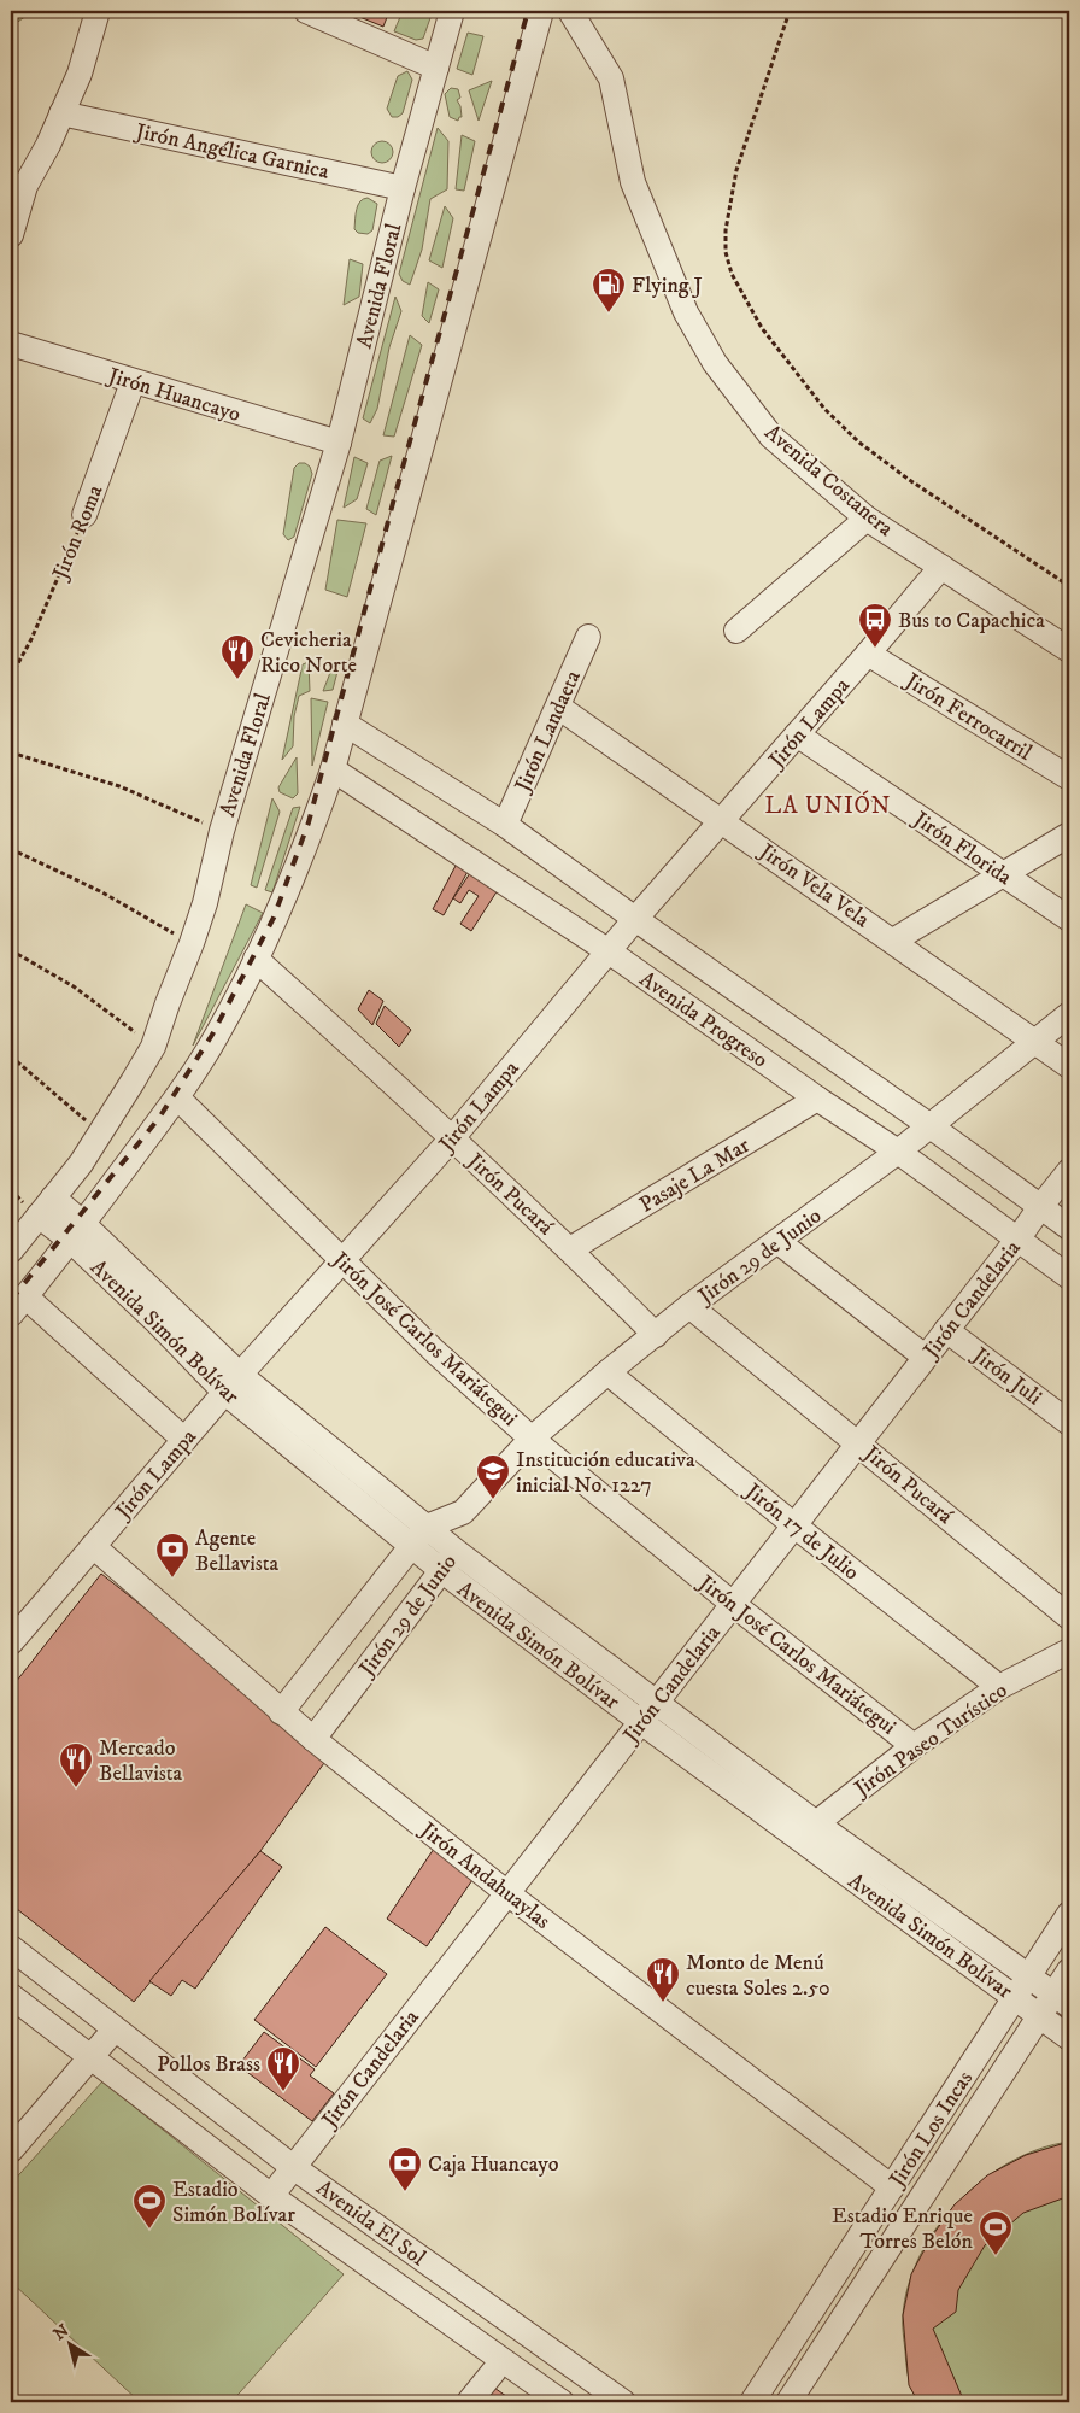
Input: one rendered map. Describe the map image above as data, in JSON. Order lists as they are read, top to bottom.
{
  "streets": {
    "street": [
      "Jirón Angélica Garnica",
      "Avenida Floral",
      "Jirón Huancayo",
      "Avenida Costanera",
      "Jirón Roma",
      "Jirón Ferrocarril",
      "Jirón Lampa",
      "Jirón Landaeta",
      "Jirón Florida",
      "Jirón Vela Vela",
      "Avenida Progreso",
      "Pasaje La Mar",
      "Jirón Pucará",
      "Jirón 29 de Junio",
      "Jirón Candelaria",
      "Avenida Simón Bolívar",
      "Jirón José Carlos Mariátegui",
      "Jirón Juli",
      "Jirón 17 de Julio",
      "Jirón Paseo Turístico",
      "Jirón Andahuaylas",
      "Jirón Los Incas",
      "Avenida El Sol"
    ]
  },
  "crossings": [
    ["Jirón Angélica Garnica", "Avenida Floral"],
    ["Avenida Floral", "Jirón Huancayo"],
    ["Avenida Floral", "Avenida Simón Bolívar"],
    ["Jirón Huancayo", "Jirón Roma"],
    ["Avenida Costanera", "Jirón Lampa"],
    ["Jirón Ferrocarril", "Jirón Lampa"],
    ["Jirón Lampa", "Jirón Florida"],
    ["Jirón Lampa", "Jirón Vela Vela"],
    ["Jirón Lampa", "Avenida Progreso"],
    ["Jirón Lampa", "Jirón Pucará"],
    ["Jirón Lampa", "Avenida Simón Bolívar"],
    ["Jirón Lampa", "Jirón José Carlos Mariátegui"],
    ["Jirón Lampa", "Jirón Andahuaylas"],
    ["Jirón Landaeta", "Jirón Vela Vela"],
    ["Jirón Landaeta", "Avenida Progreso"],
    ["Jirón Vela Vela", "Jirón 29 de Junio"],
    ["Avenida Progreso", "Pasaje La Mar"],
    ["Avenida Progreso", "Jirón 29 de Junio"],
    ["Avenida Progreso", "Jirón Candelaria"],
    ["Pasaje La Mar", "Jirón Pucará"],
    ["Jirón Pucará", "Jirón 29 de Junio"],
    ["Jirón Pucará", "Jirón Candelaria"],
    ["Jirón 29 de Junio", "Avenida Simón Bolívar"],
    ["Jirón 29 de Junio", "Jirón José Carlos Mariátegui"],
    ["Jirón 29 de Junio", "Jirón 17 de Julio"],
    ["Jirón 29 de Junio", "Jirón Andahuaylas"],
    ["Jirón Candelaria", "Avenida Simón Bolívar"],
    ["Jirón Candelaria", "Jirón José Carlos Mariátegui"],
    ["Jirón Candelaria", "Jirón Juli"],
    ["Jirón Candelaria", "Jirón 17 de Julio"],
    ["Jirón Candelaria", "Jirón Andahuaylas"],
    ["Jirón Candelaria", "Avenida El Sol"],
    ["Avenida Simón Bolívar", "Jirón Paseo Turístico"],
    ["Avenida Simón Bolívar", "Jirón Los Incas"],
    ["Jirón José Carlos Mariátegui", "Jirón Paseo Turístico"],
    ["Jirón 17 de Julio", "Jirón Paseo Turístico"],
    ["Jirón Andahuaylas", "Jirón Los Incas"]
  ],
  "districts": ["LA UNIÓN"],
  "places": {
    "fuel station": ["Flying J"],
    "bus stop": ["Bus to Capachica"],
    "restaurant": [
      "Cevicheria Rico Norte",
      "Mercado Bellavista",
      "Monto de Menú cuesta Soles 2.50",
      "Pollos Brass"
    ],
    "school or university": ["Institución educativa inicial No. 1227"],
    "bank": ["Agente Bellavista", "Caja Huancayo"],
    "sports": ["Estadio Simón Bolívar", "Estadio Enrique Torres Belón"]
  },
  "north": "top left"
}
